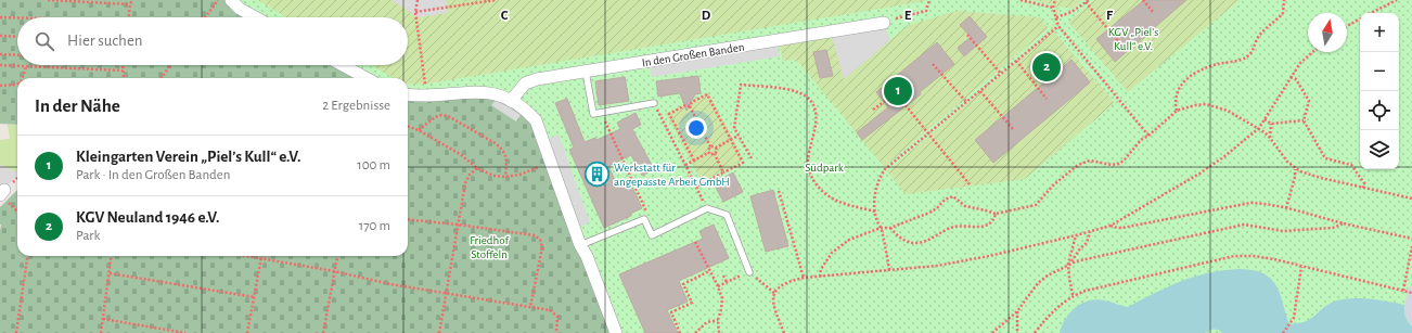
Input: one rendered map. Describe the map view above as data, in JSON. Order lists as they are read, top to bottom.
{
  "streets": {
    "street": ["In den Großen Banden"]
  },
  "parks": ["KGV „Piel’s Kull“ e.V.", "Südpark", "Friedhof Stoffeln"],
  "places": {
    "building": ["Werkstatt für angepasste Arbeit GmbH"]
  },
  "north": "top",
  "page": {
    "map_buttons": ["+", "−"],
    "search": "Hier suchen",
    "pins": ["2", "1"],
    "heading": ["In der Nähe", "2 Ergebnisse"],
    "list": [
      {
        "mark": "1",
        "name": "Kleingarten Verein „Piel’s Kull“ e.V.",
        "note": "Park · In den Großen Banden",
        "value": "100 m"
      },
      {
        "mark": "2",
        "name": "KGV Neuland 1946 e.V.",
        "note": "Park",
        "value": "170 m"
      }
    ]
  },
  "grid": {
    "columns": [
      "C",
      "D",
      "E",
      "F"
    ]
  }
}
